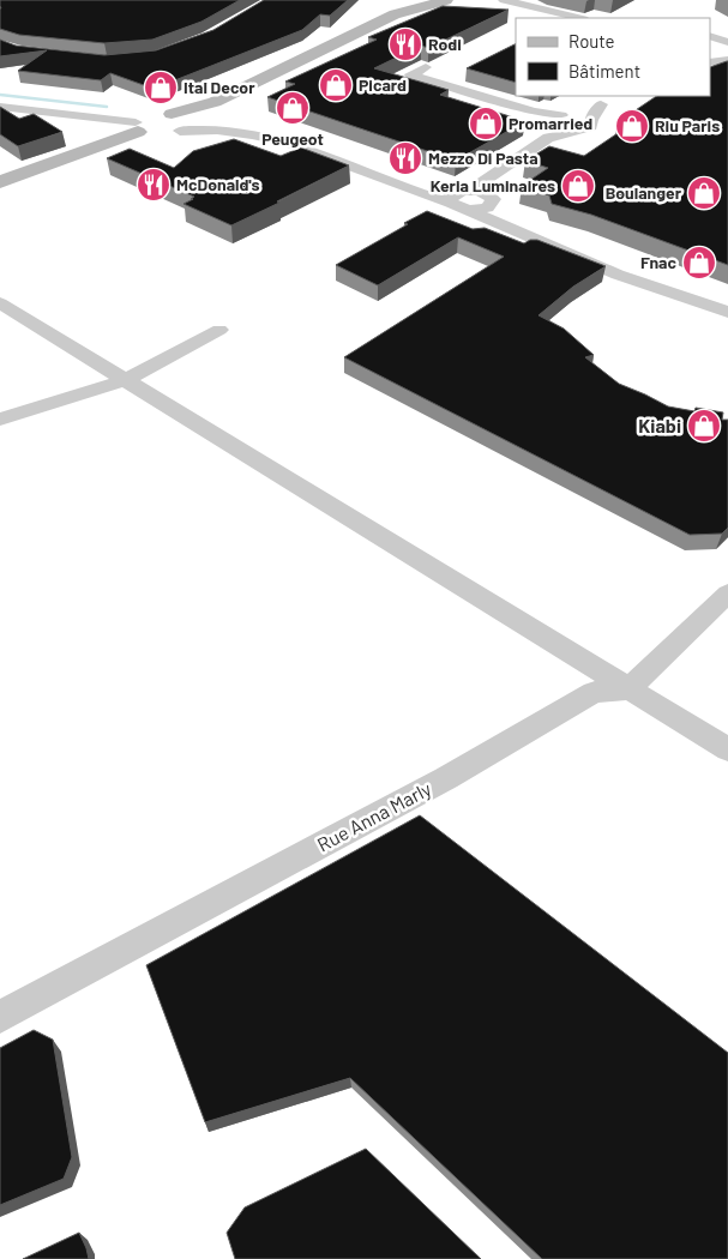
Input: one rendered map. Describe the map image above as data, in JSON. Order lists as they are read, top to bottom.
{
  "streets": {
    "street": ["Rue Anna Marly"]
  },
  "places": {
    "restaurant": ["Rodi", "Mezzo Di Pasta", "McDonald's"],
    "shop": [
      "Picard",
      "Ital Decor",
      "Peugeot",
      "Promarried",
      "Riu Paris",
      "Keria Luminaires",
      "Boulanger",
      "Fnac",
      "Kiabi"
    ]
  },
  "legend": ["Route", "Bâtiment"]
}
